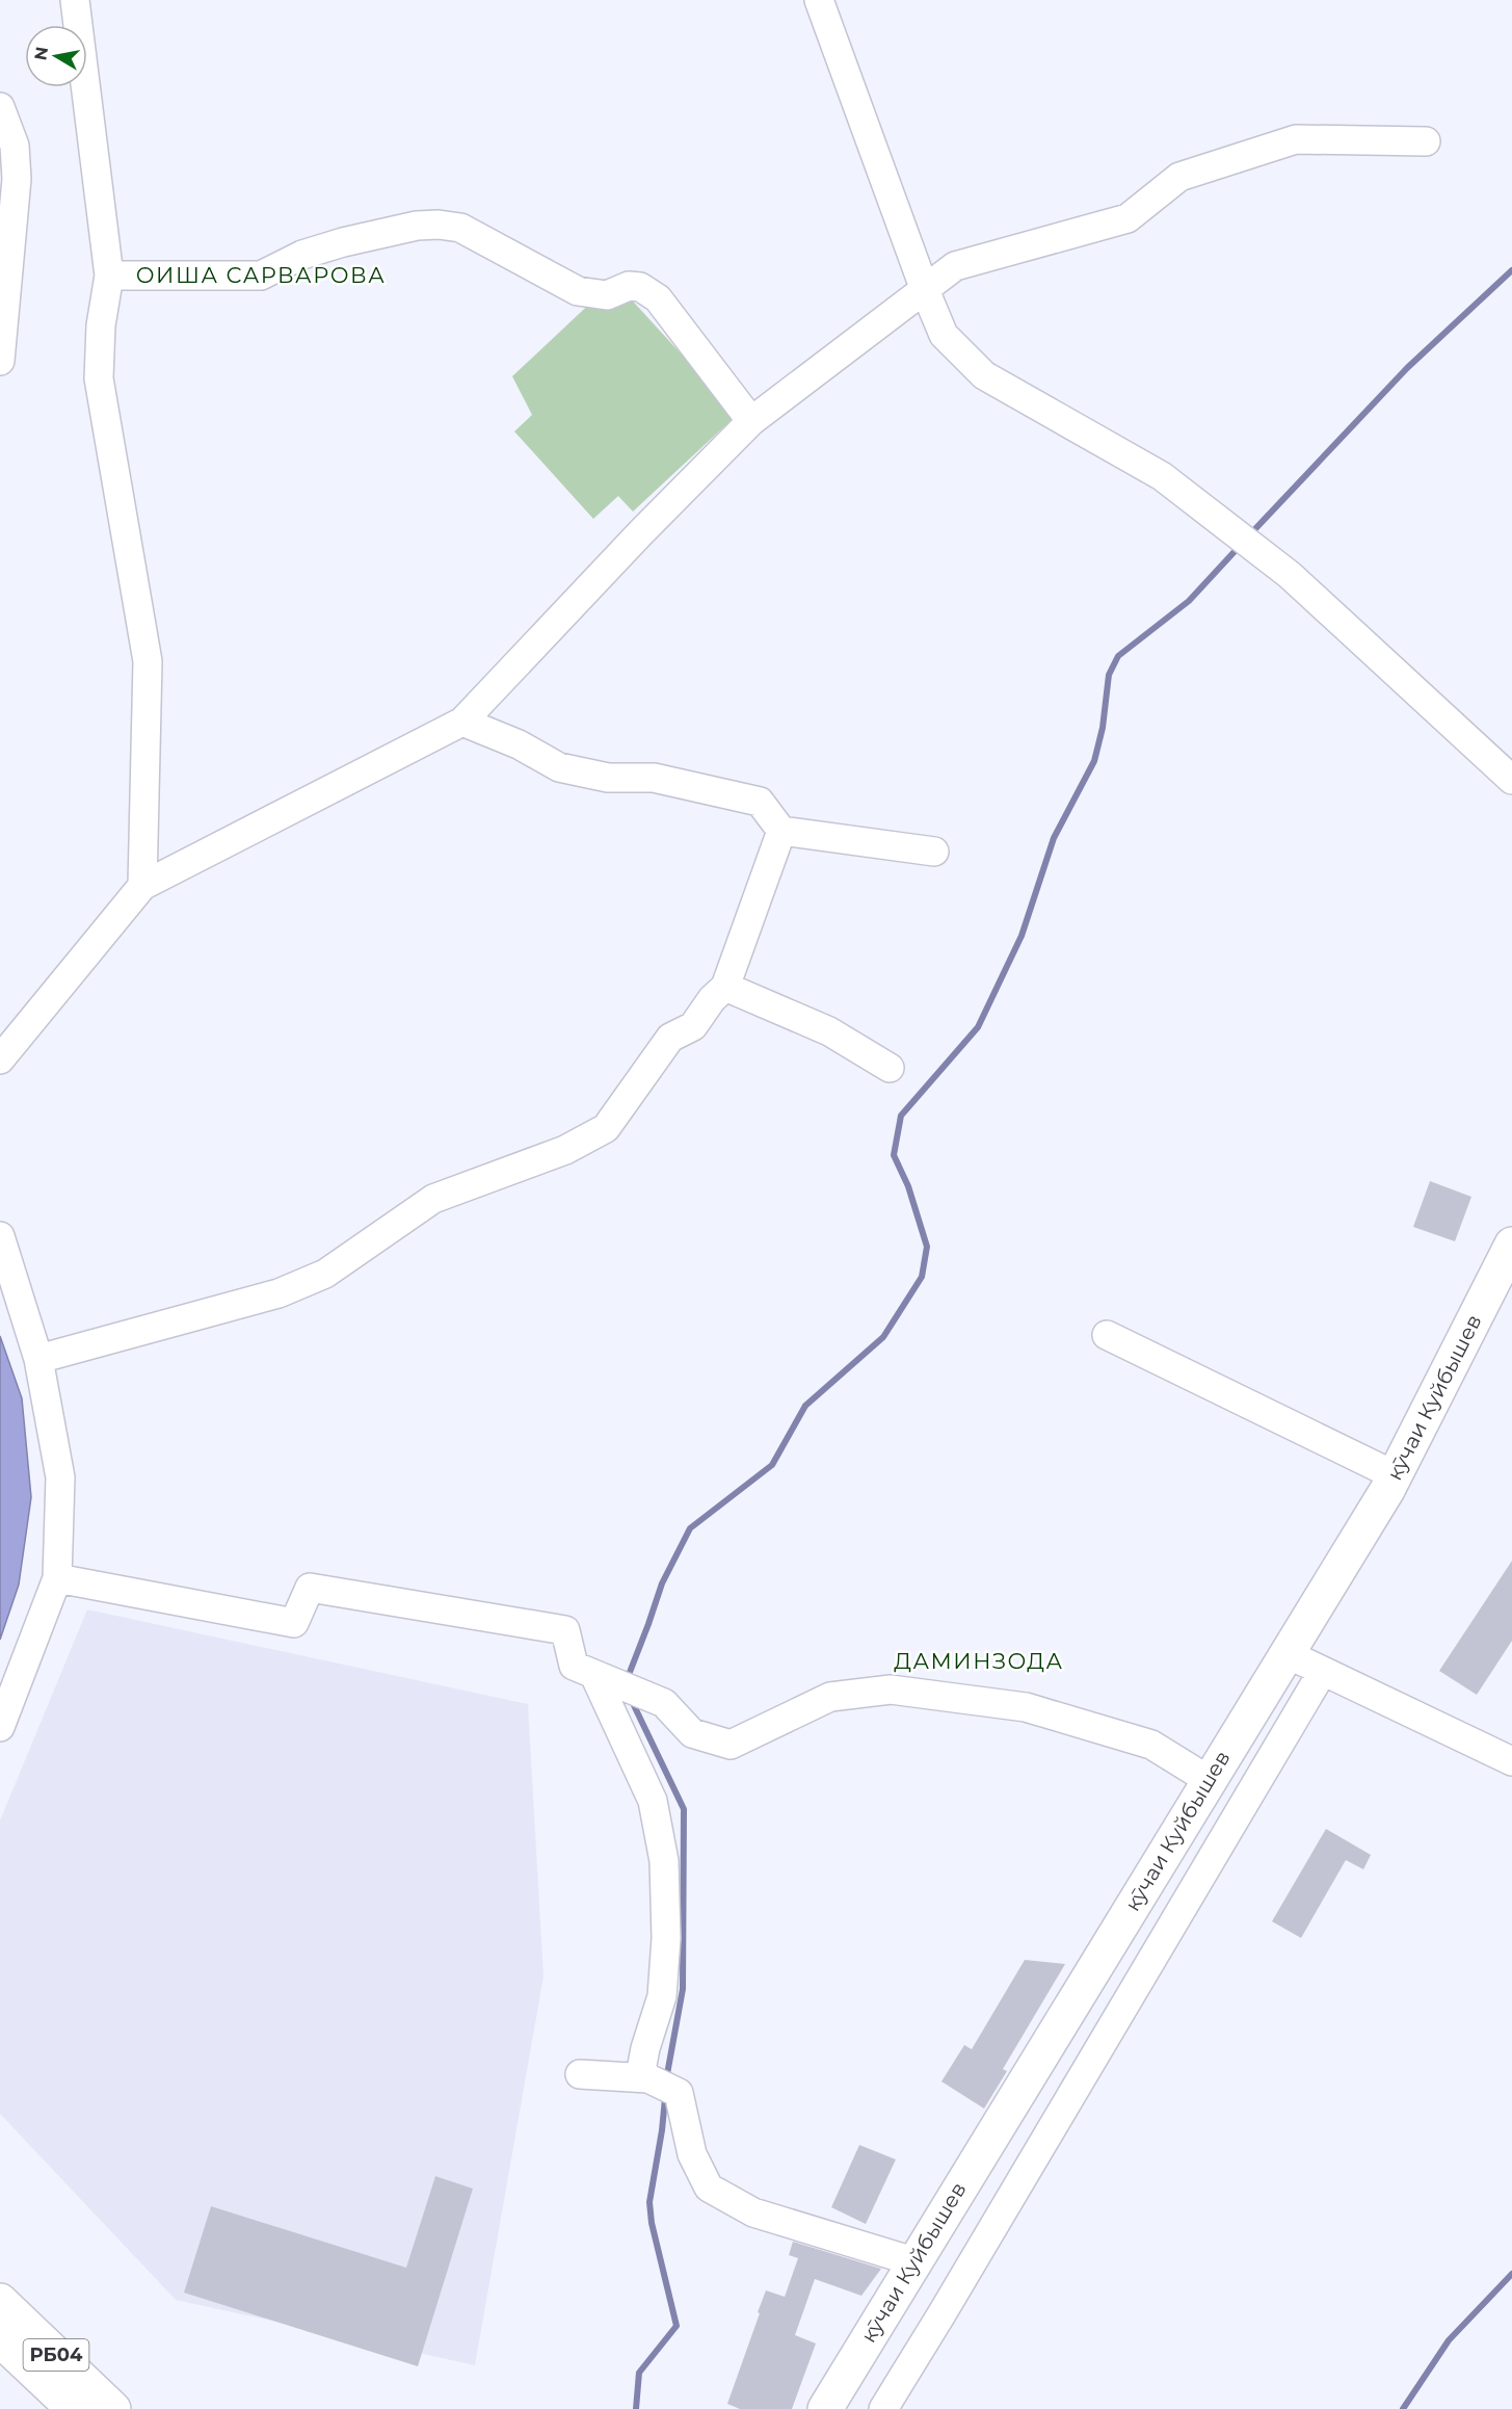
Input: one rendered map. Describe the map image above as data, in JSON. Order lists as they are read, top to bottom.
{
  "streets": {
    "main road": ["кӯчаи Куйбышев", "РБ04"]
  },
  "districts": ["ОИША САРВАРОВА", "ДАМИНЗОДА"],
  "north": "left"
}
